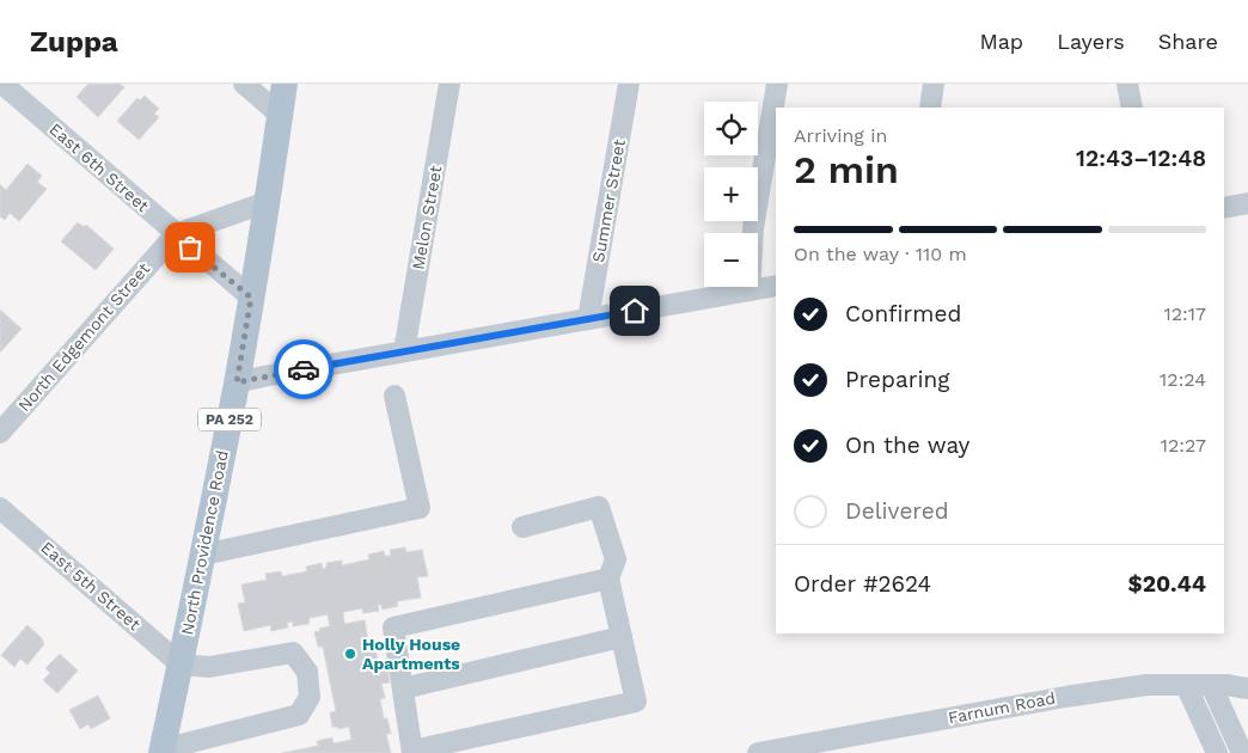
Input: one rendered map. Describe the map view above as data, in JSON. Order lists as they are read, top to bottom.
{
  "streets": {
    "main road": ["PA 252", "North Providence Road"],
    "street": [
      "East 6th Street",
      "Summer Street",
      "Melon Street",
      "North Edgemont Street",
      "East 5th Street",
      "Farnum Road"
    ]
  },
  "crossings": [
    ["East 6th Street", "North Edgemont Street"],
    ["East 6th Street", "North Providence Road"],
    ["North Edgemont Street", "North Providence Road"],
    ["North Providence Road", "East 5th Street"]
  ],
  "places": ["Holly House Apartments"],
  "page": {
    "header": "Zuppa",
    "nav": ["Map", "Layers", "Share"],
    "map_buttons": ["+", "−"],
    "heading": ["2 min", "Arriving in", "12:43–12:48"],
    "panel": ["Order #2624", "$20.44"],
    "bar": "On the way · 110 m",
    "list": [
      ["Confirmed", "12:17"],
      ["Preparing", "12:24"],
      ["On the way", "12:27"],
      "Delivered"
    ]
  }
}
